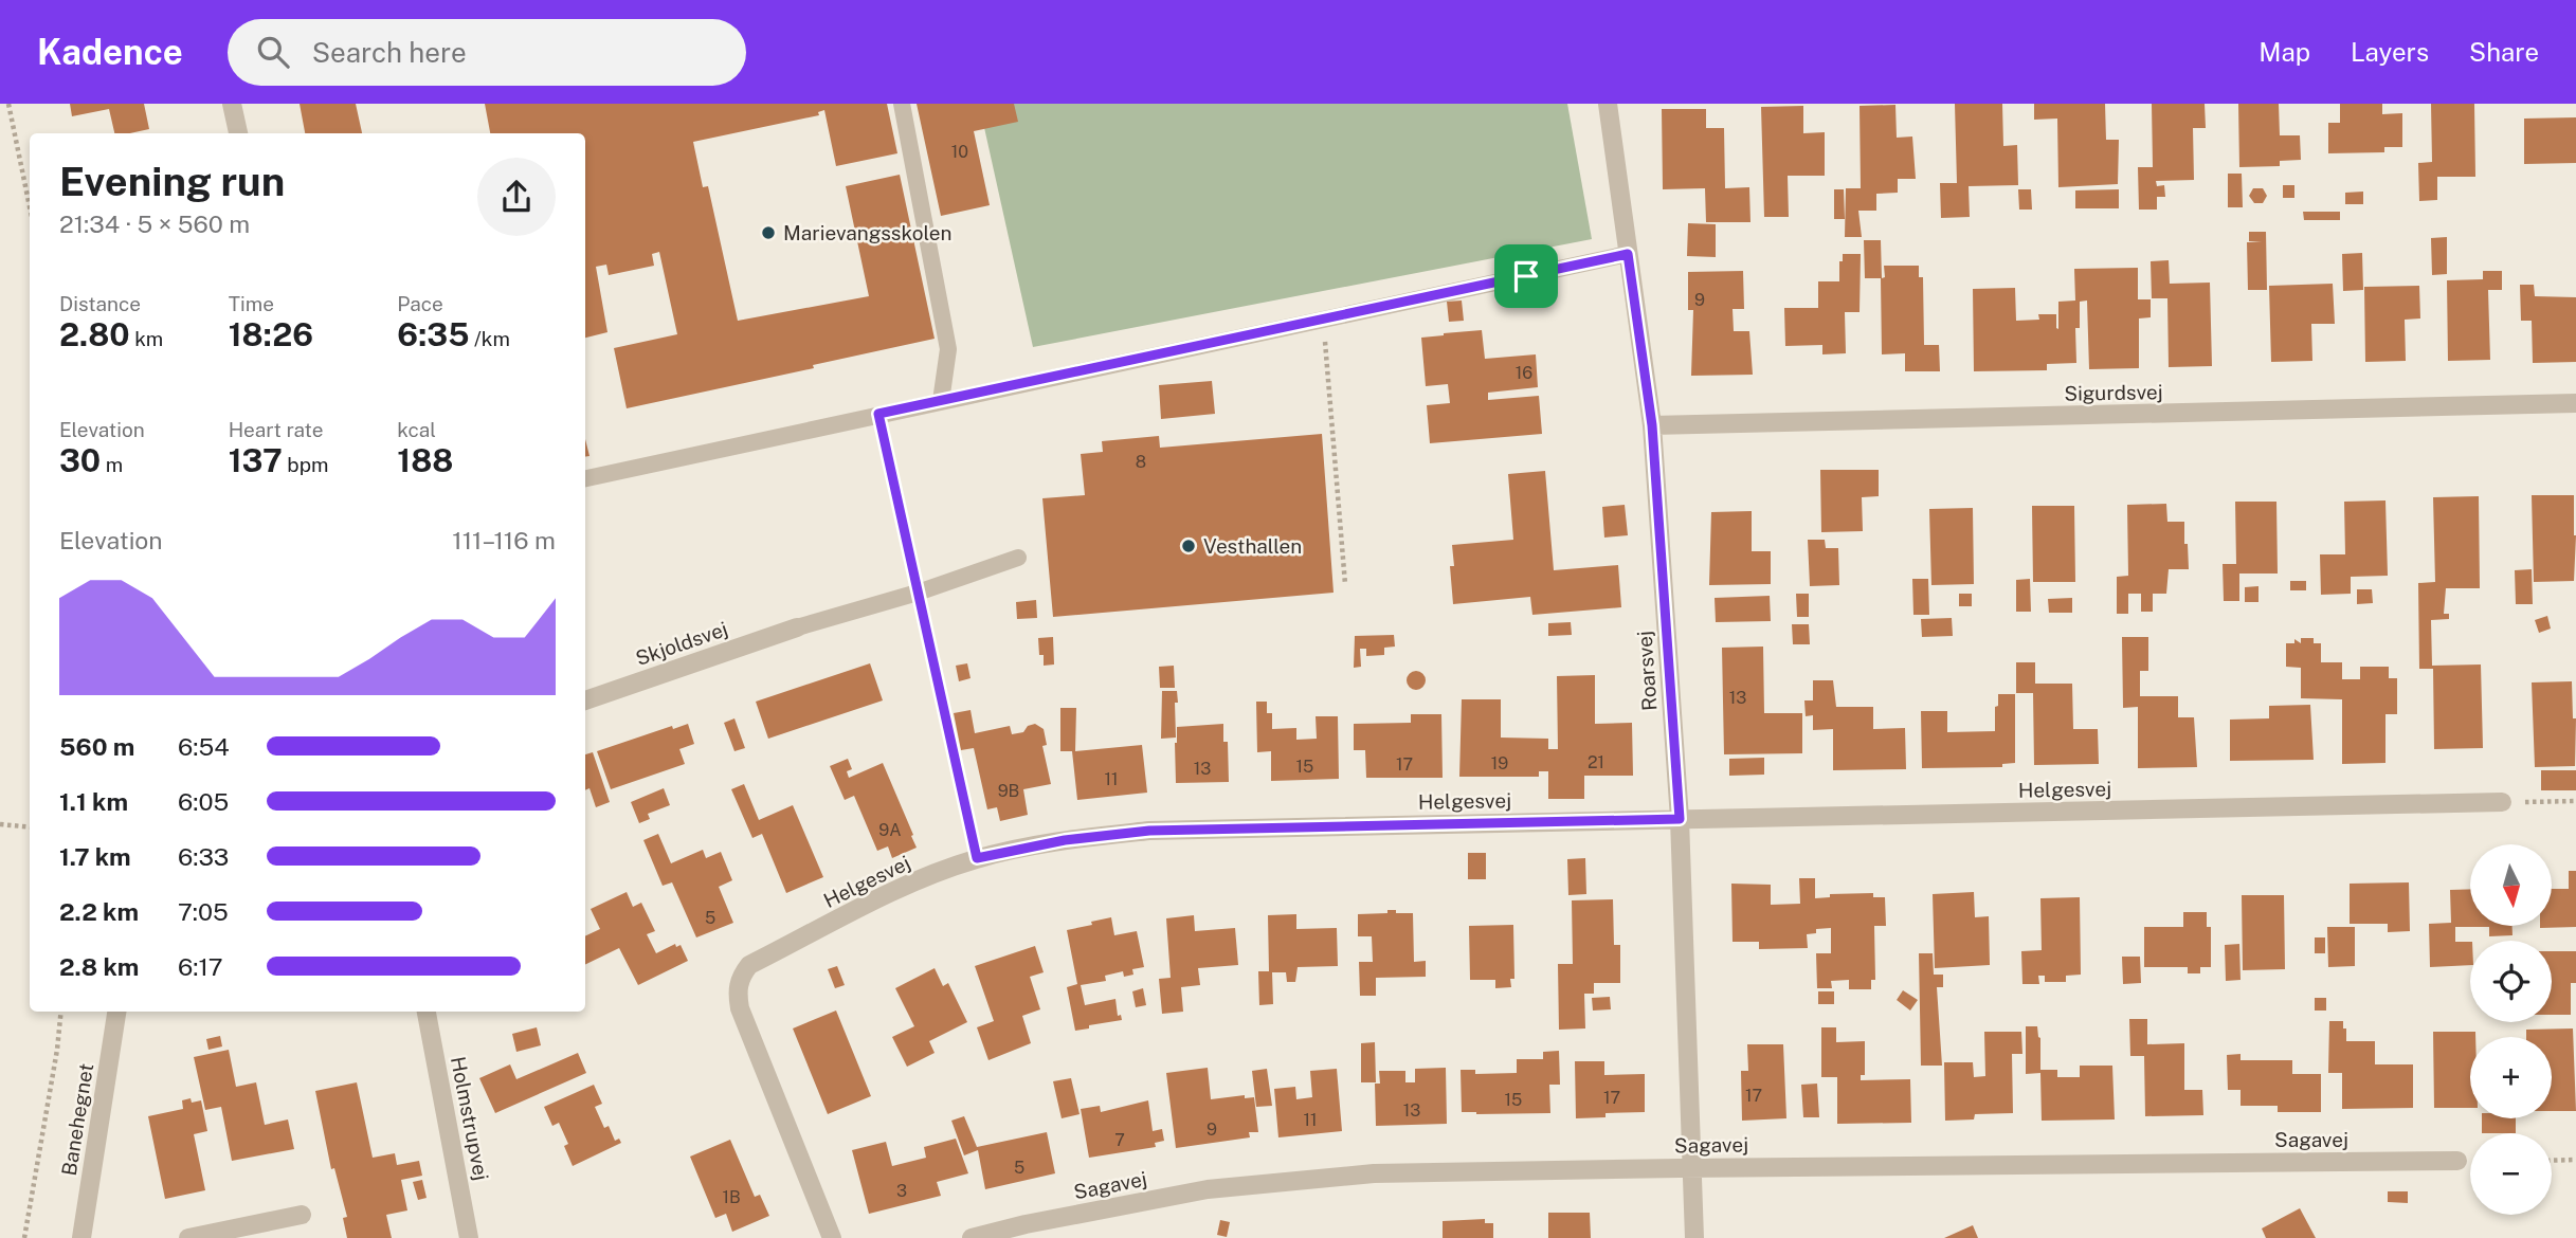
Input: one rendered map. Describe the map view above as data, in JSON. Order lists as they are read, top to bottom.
{
  "streets": {
    "street": [
      "Sigurdsvej",
      "Skjoldsvej",
      "Roarsvej",
      "Helgesvej",
      "Holmstrupvej",
      "Banehegnet",
      "Sagavej"
    ]
  },
  "crossings": [
    ["Sigurdsvej", "Roarsvej"],
    ["Roarsvej", "Helgesvej"],
    ["Roarsvej", "Sagavej"]
  ],
  "places": ["Marievangsskolen", "Vesthallen"],
  "house_numbers": [
    "10",
    "9",
    "16",
    "8",
    "13",
    "21",
    "19",
    "17",
    "15",
    "13",
    "11",
    "9B",
    "9A",
    "5",
    "17",
    "17",
    "15",
    "13",
    "11",
    "9",
    "7",
    "5",
    "3",
    "1B"
  ],
  "north": "bottom",
  "page": {
    "header": "Kadence",
    "search": "Search here",
    "nav": ["Map", "Layers", "Share"],
    "heading": ["Evening run", "21:34 · 5 × 560 m"],
    "stats": [
      ["Distance", "2.80 km"],
      ["Time", "18:26"],
      ["Pace", "6:35 /km"],
      ["Elevation", "30 m"],
      ["Heart rate", "137 bpm"],
      ["kcal", "188"]
    ],
    "chart": ["Elevation", "111–116 m"],
    "list": [
      {
        "name": "560 m",
        "note": "6:54"
      },
      {
        "name": "1.1 km",
        "note": "6:05"
      },
      {
        "name": "1.7 km",
        "note": "6:33"
      },
      {
        "name": "2.2 km",
        "note": "7:05"
      },
      {
        "name": "2.8 km",
        "note": "6:17"
      }
    ],
    "map_buttons": ["+", "−"]
  }
}
